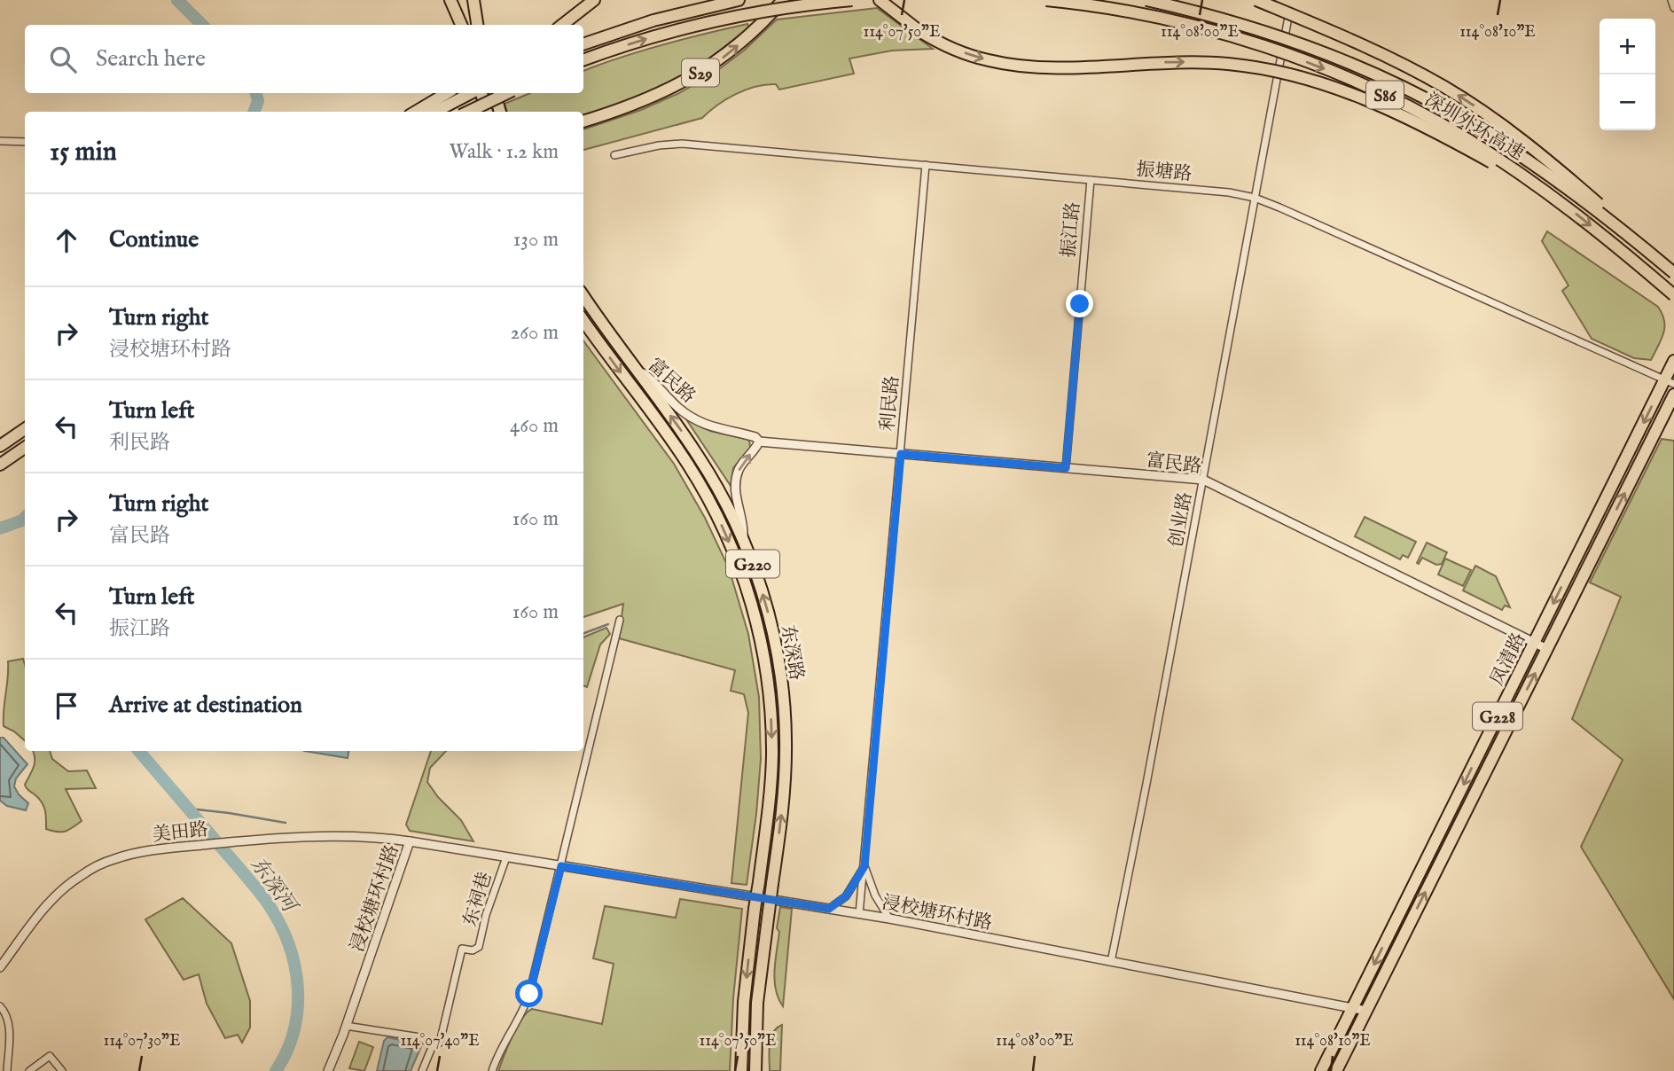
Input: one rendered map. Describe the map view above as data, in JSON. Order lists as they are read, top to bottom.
{
  "streets": {
    "highway": [
      "S29",
      "S86",
      "深圳外环高速",
      "G220",
      "东深路",
      "凤清路",
      "G228"
    ],
    "street": [
      "振塘路",
      "振江路",
      "富民路",
      "利民路",
      "创业路",
      "美田路",
      "浸校塘环村路",
      "东祠巷"
    ]
  },
  "crossings": [
    ["振塘路", "振江路"],
    ["振塘路", "利民路"],
    ["振塘路", "创业路"],
    ["振塘路", "凤清路"],
    ["振江路", "富民路"],
    ["富民路", "利民路"],
    ["富民路", "创业路"],
    ["富民路", "东深路"],
    ["富民路", "凤清路"],
    ["利民路", "浸校塘环村路"],
    ["创业路", "浸校塘环村路"],
    ["凤清路", "浸校塘环村路"],
    ["美田路", "浸校塘环村路"],
    ["浸校塘环村路", "东祠巷"]
  ],
  "water": ["东深河"],
  "page": {
    "map_buttons": ["+", "−"],
    "search": "Search here",
    "heading": ["15 min", "Walk · 1.2 km"],
    "list": [
      ["Continue", "130 m"],
      ["Turn right", "浸校塘环村路", "260 m"],
      ["Turn left", "利民路", "460 m"],
      ["Turn right", "富民路", "160 m"],
      ["Turn left", "振江路", "160 m"],
      "Arrive at destination"
    ]
  },
  "coordinates": [
    "114°07'50\"E",
    "114°08'00\"E",
    "114°08'10\"E",
    "114°07'30\"E",
    "114°07'40\"E"
  ]
}
